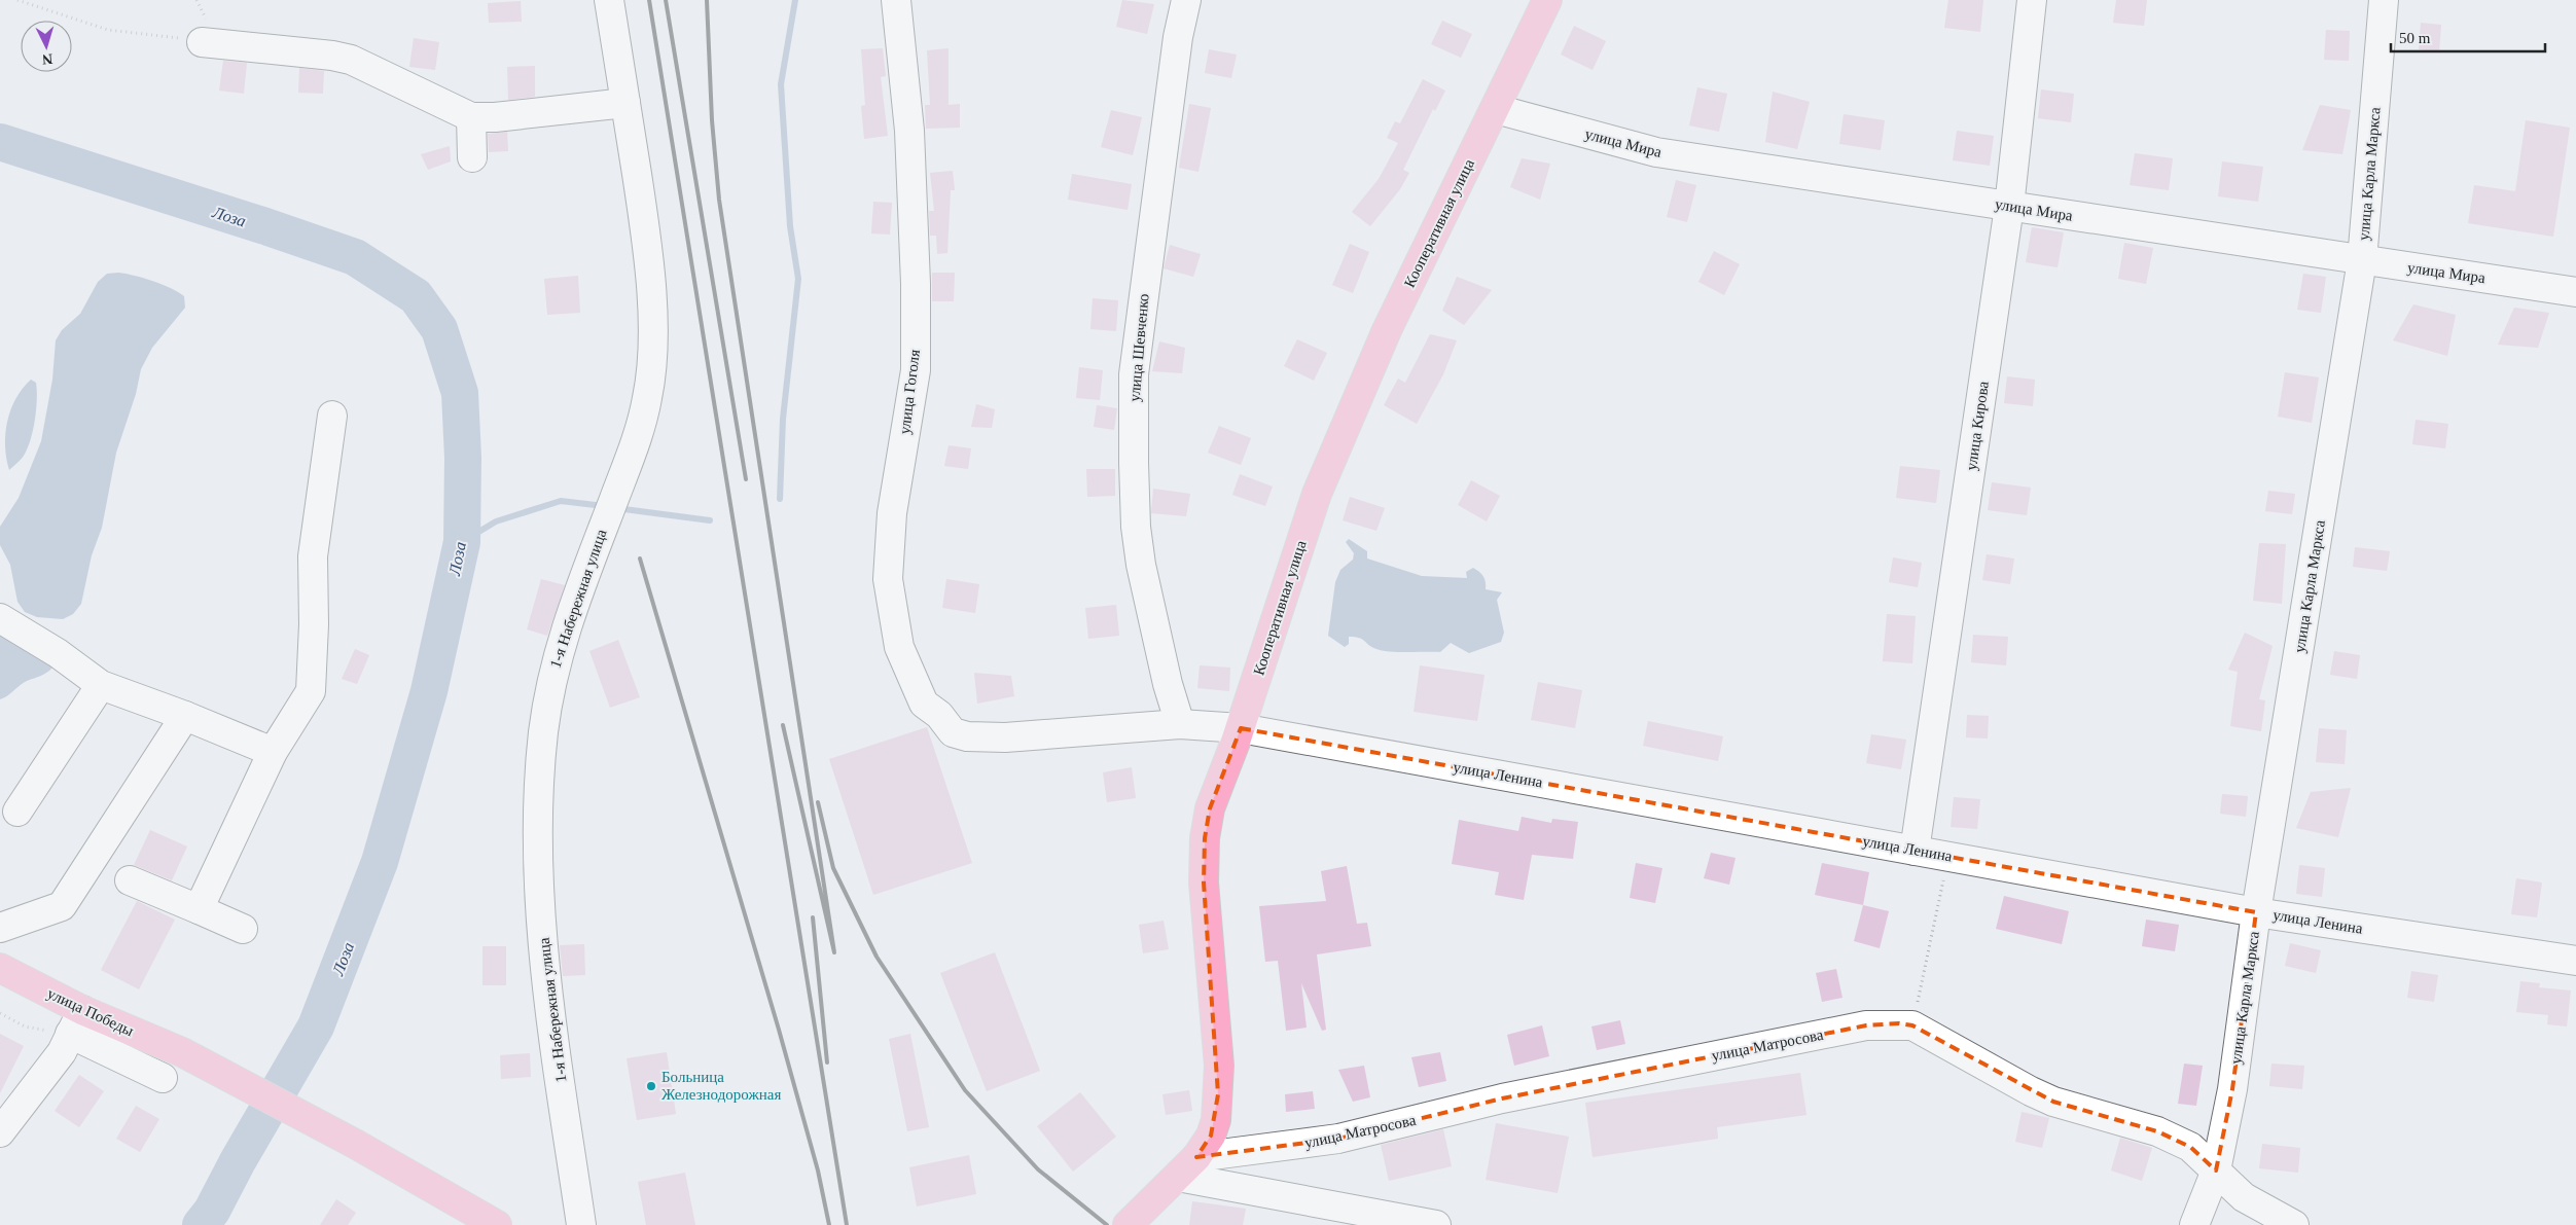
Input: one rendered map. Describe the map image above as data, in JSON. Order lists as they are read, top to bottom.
{
  "streets": {
    "main road": ["Кооперативная улица", "улица Победы"],
    "street": [
      "улица Мира",
      "улица Карла Маркса",
      "улица Шевченко",
      "улица Гоголя",
      "улица Кирова",
      "1-я Набережная улица",
      "улица Ленина",
      "улица Матросова"
    ]
  },
  "crossings": [
    ["улица Мира", "улица Карла Маркса"],
    ["улица Мира", "Кооперативная улица"],
    ["улица Мира", "улица Кирова"],
    ["улица Карла Маркса", "улица Ленина"],
    ["улица Карла Маркса", "улица Матросова"],
    ["Кооперативная улица", "улица Ленина"],
    ["Кооперативная улица", "улица Матросова"],
    ["улица Шевченко", "улица Ленина"],
    ["улица Гоголя", "улица Ленина"],
    ["улица Кирова", "улица Ленина"]
  ],
  "water": ["Лоза"],
  "places": ["Больница Железнодорожная"],
  "scale_bar": "50 m",
  "north": "bottom"
}
